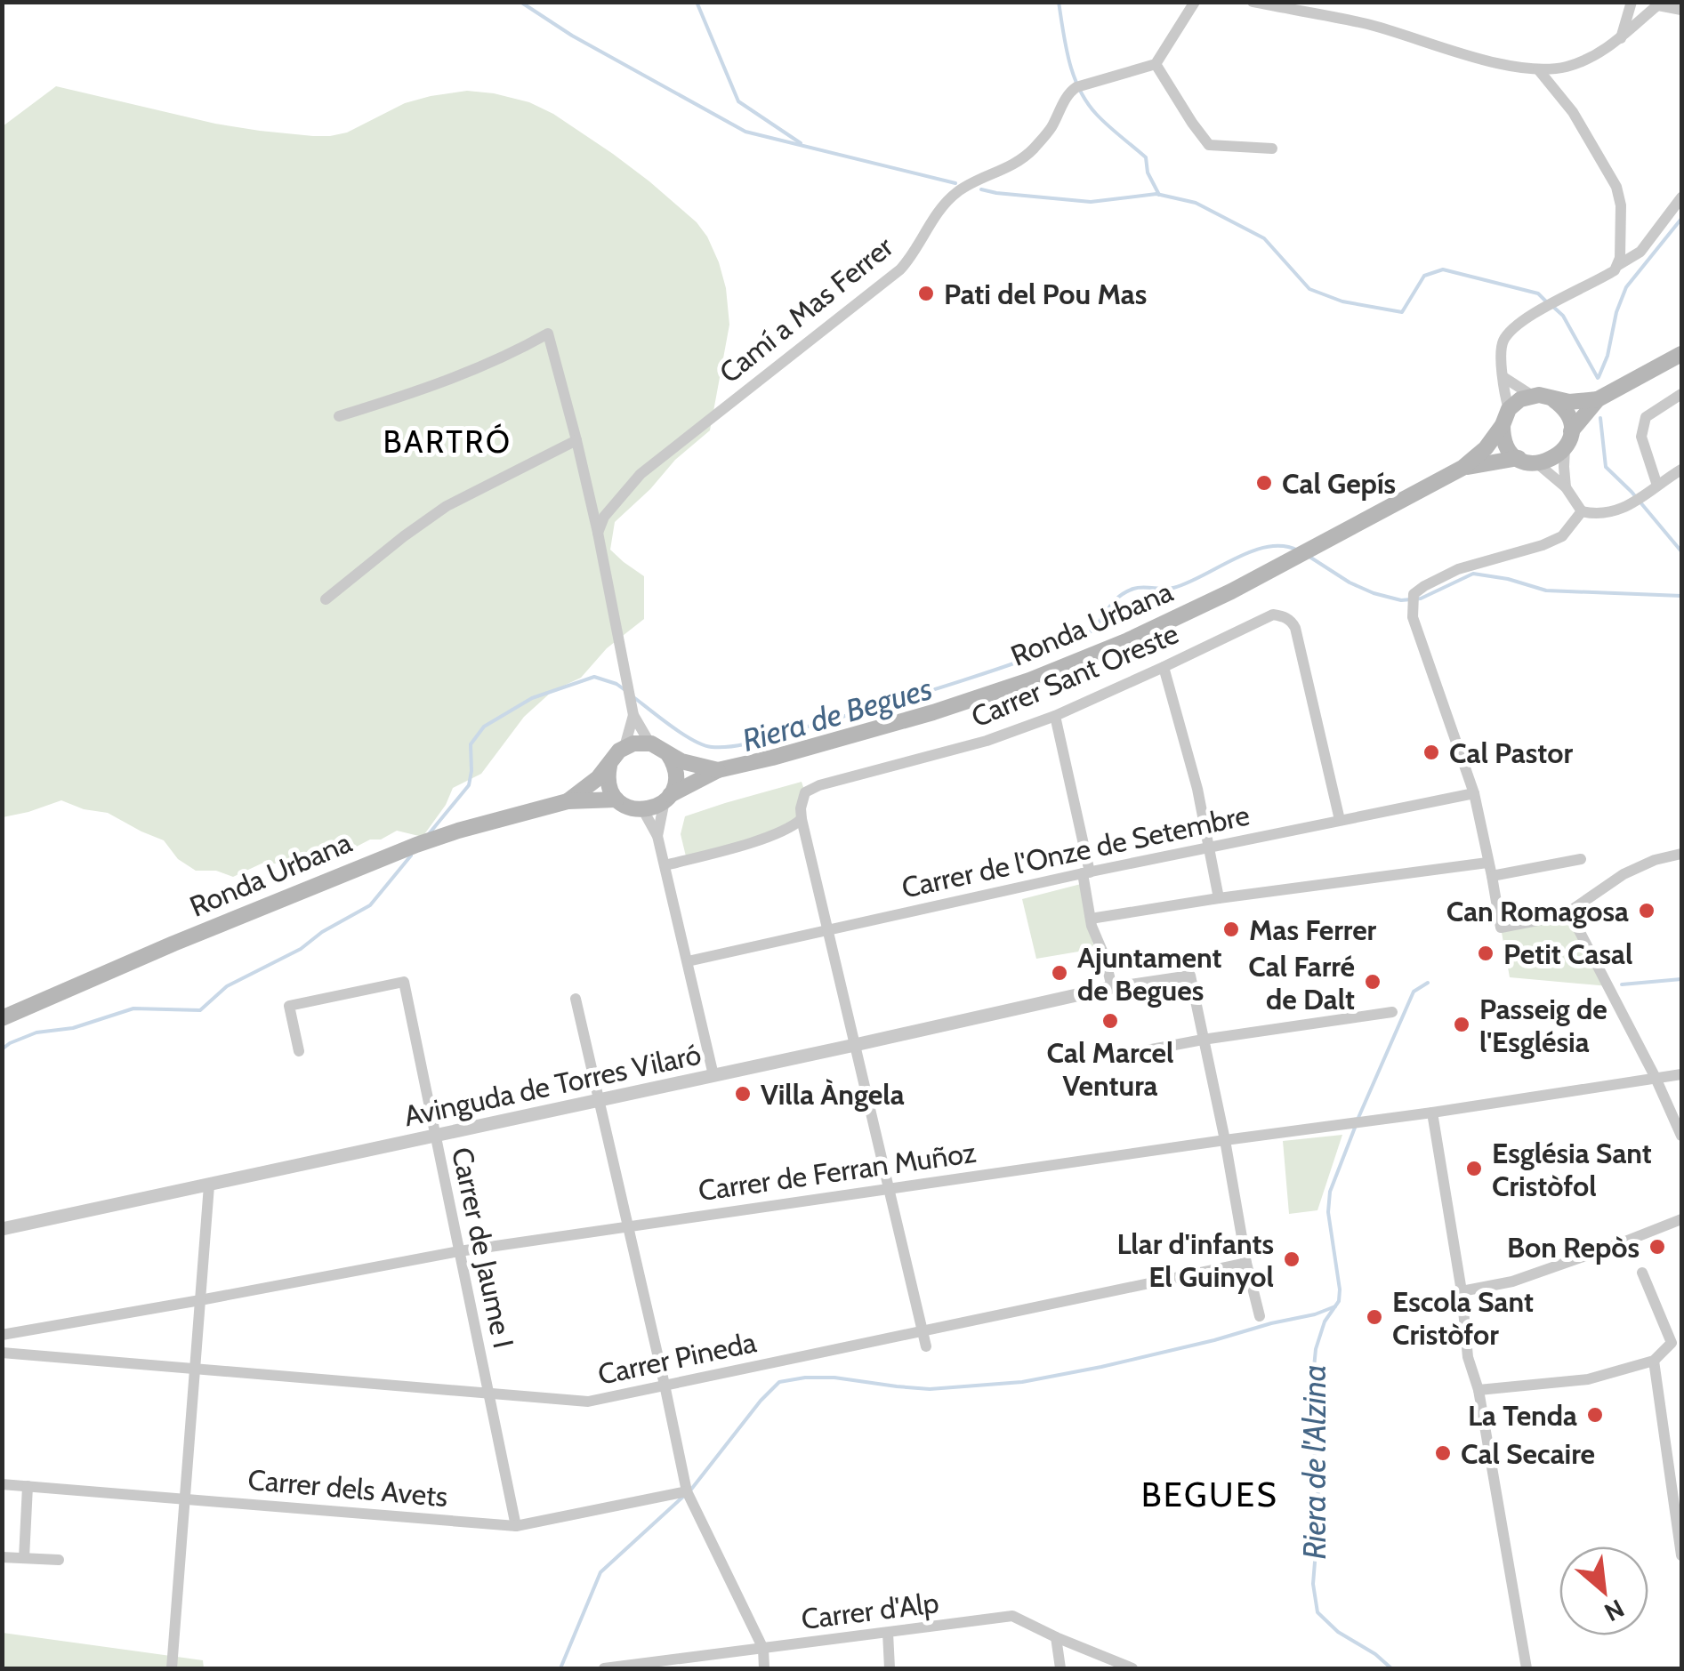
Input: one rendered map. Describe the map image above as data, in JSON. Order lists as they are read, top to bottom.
{
  "streets": {
    "main road": ["Ronda Urbana"],
    "street": [
      "Camí a Mas Ferrer",
      "Carrer Sant Oreste",
      "Carrer de l'Onze de Setembre",
      "Avinguda de Torres Vilaró",
      "Carrer de Ferran Muñoz",
      "Carrer de Jaume I",
      "Carrer Pineda",
      "Carrer dels Avets",
      "Carrer d'Alp"
    ]
  },
  "crossings": [
    ["Carrer Sant Oreste", "Carrer de l'Onze de Setembre"],
    ["Avinguda de Torres Vilaró", "Carrer de Jaume I"],
    ["Carrer de Ferran Muñoz", "Carrer de Jaume I"],
    ["Carrer de Jaume I", "Carrer Pineda"],
    ["Carrer de Jaume I", "Carrer dels Avets"]
  ],
  "districts": ["BARTRÓ", "BEGUES"],
  "water": ["Riera de Begues", "Riera de l'Alzina"],
  "places": [
    "Pati del Pou Mas",
    "Cal Gepís",
    "Cal Pastor",
    "Can Romagosa",
    "Mas Ferrer",
    "Petit Casal",
    "Ajuntament de Begues",
    "Cal Farré de Dalt",
    "Cal Marcel Ventura",
    "Passeig de l'Església",
    "Villa Àngela",
    "Església Sant Cristòfol",
    "Bon Repòs",
    "Llar d'infants El Guinyol",
    "Escola Sant Cristòfor",
    "La Tenda",
    "Cal Secaire"
  ],
  "north": "bottom right"
}
